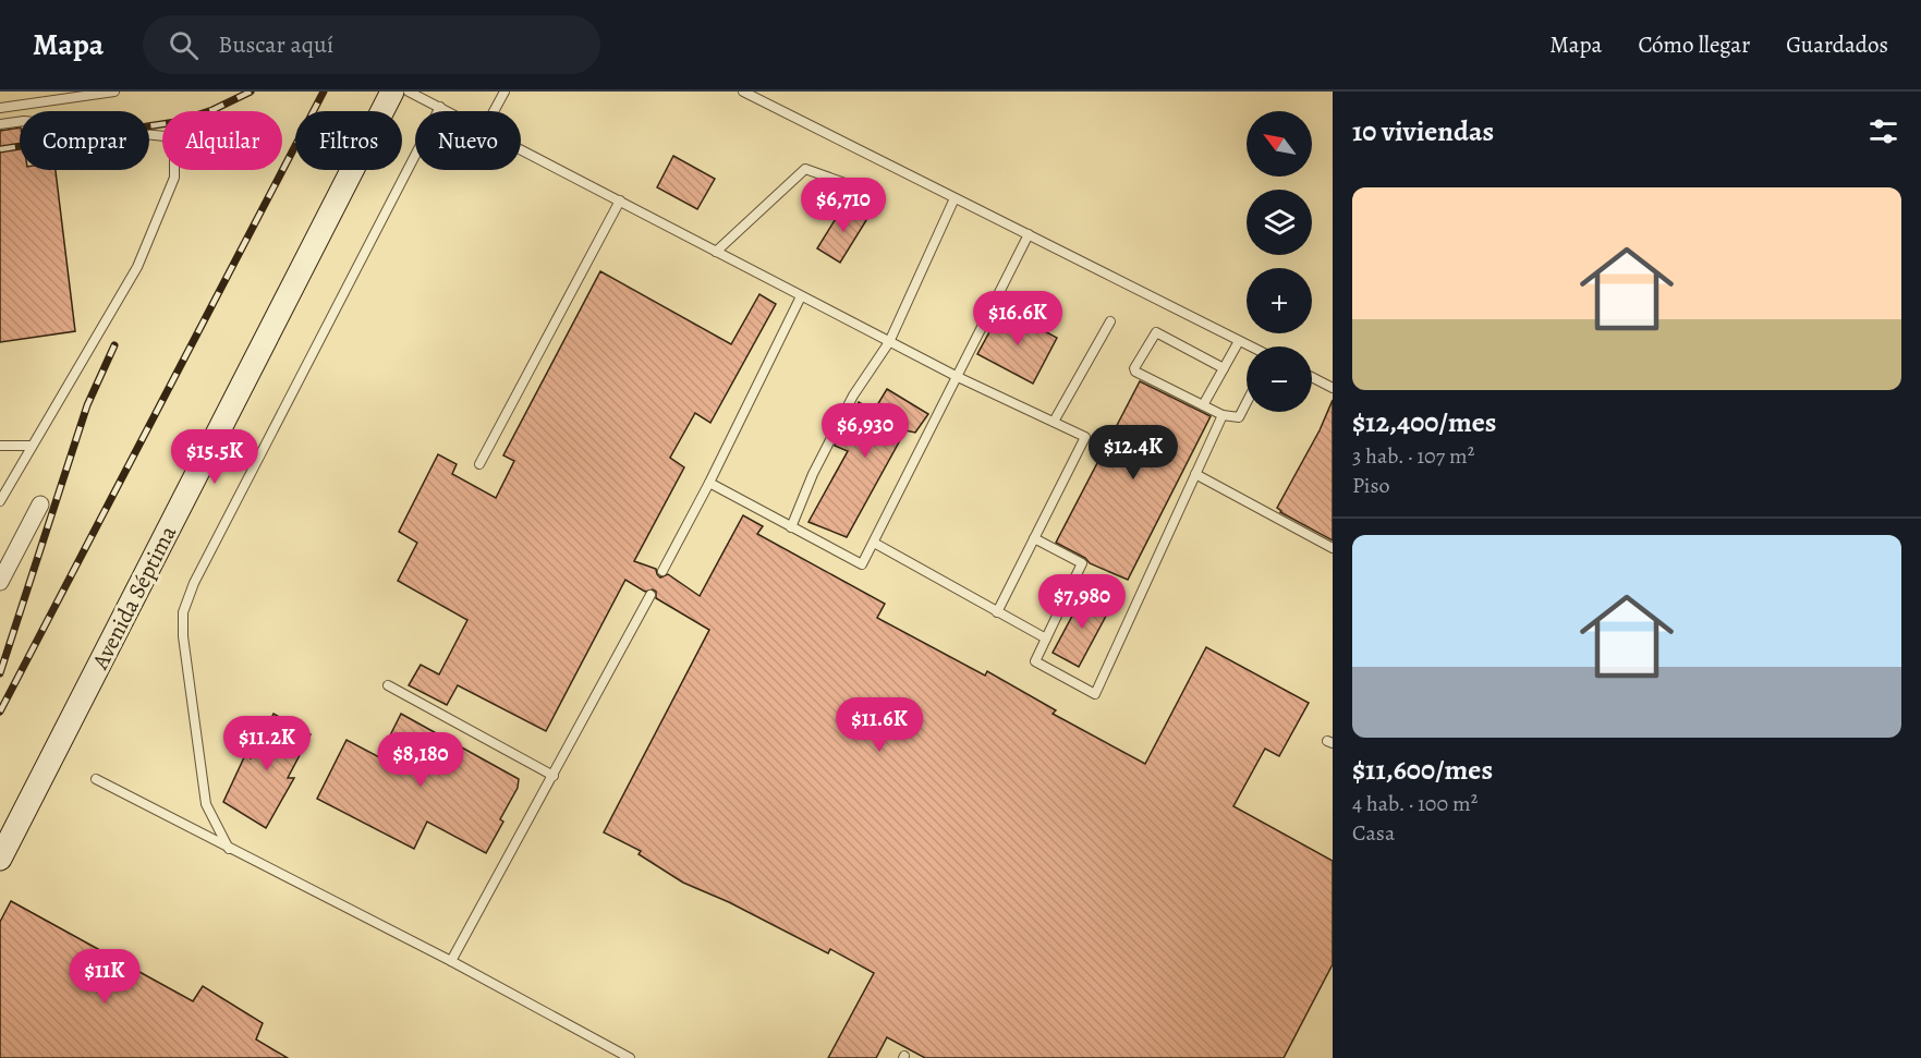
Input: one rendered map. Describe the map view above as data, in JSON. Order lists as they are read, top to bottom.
{
  "streets": {
    "street": ["Avenida Séptima"]
  },
  "north": "top left",
  "page": {
    "header": "Mapa",
    "search": "Buscar aquí",
    "nav": ["Mapa", "Cómo llegar", "Guardados"],
    "heading": "10 viviendas",
    "map_buttons": ["+", "−"],
    "chip": [
      "Comprar",
      "Alquilar",
      "Filtros",
      "Nuevo"
    ],
    "list": [
      {
        "name": "$12,400/mes",
        "note": "3 hab. · 107 m² · Piso"
      },
      {
        "name": "$11,600/mes",
        "note": "4 hab. · 100 m² · Casa"
      }
    ],
    "price": [
      "$6,710",
      "$16.6K",
      "$6,930",
      "$12.4K",
      "$15.5K",
      "$7,980",
      "$11.6K",
      "$11.2K",
      "$8,180",
      "$11K"
    ]
  }
}
